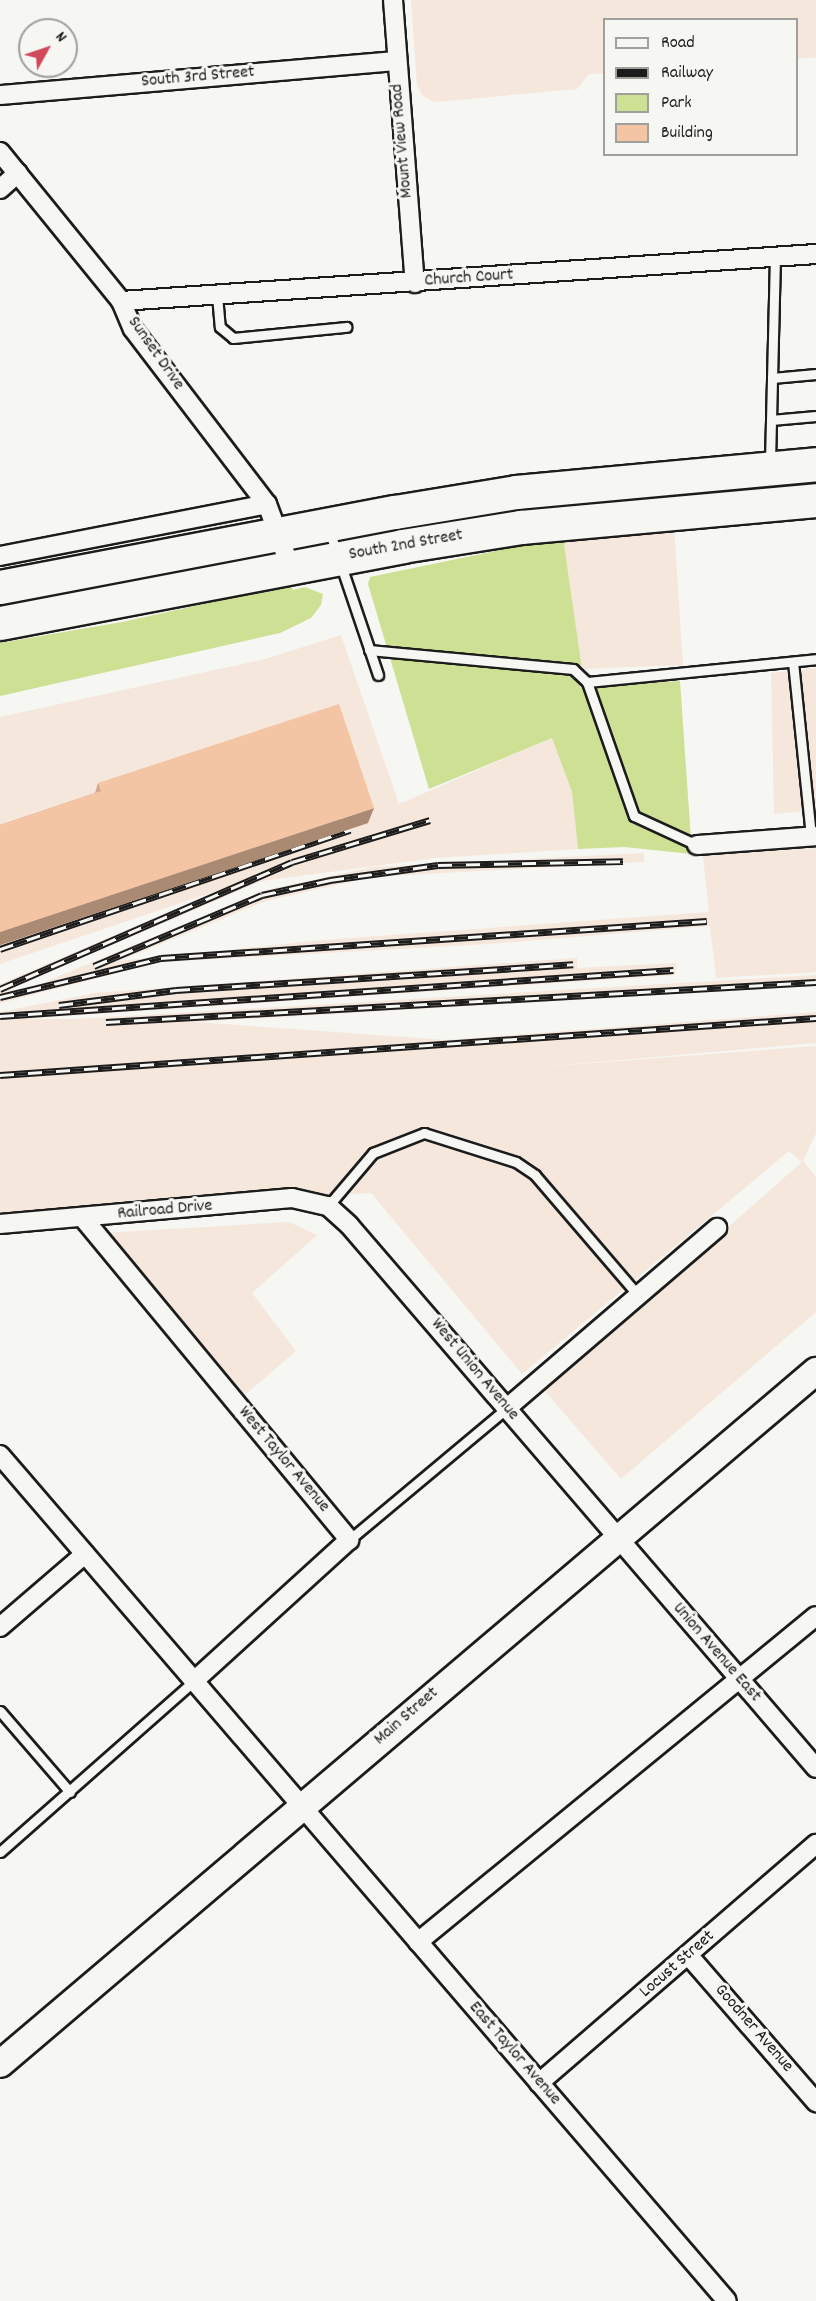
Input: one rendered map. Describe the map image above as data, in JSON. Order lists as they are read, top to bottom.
{
  "streets": {
    "highway": ["South 2nd Street"],
    "street": [
      "South 3rd Street",
      "Mount View Road",
      "Church Court",
      "Sunset Drive",
      "Railroad Drive",
      "West Union Avenue",
      "West Taylor Avenue",
      "Union Avenue East",
      "Main Street",
      "Locust Street",
      "Goodner Avenue",
      "East Taylor Avenue"
    ]
  },
  "crossings": [
    ["South 3rd Street", "Mount View Road"],
    ["Mount View Road", "Church Court"],
    ["Church Court", "Sunset Drive"],
    ["Sunset Drive", "South 2nd Street"],
    ["Railroad Drive", "West Union Avenue"],
    ["Railroad Drive", "West Taylor Avenue"],
    ["West Union Avenue", "Union Avenue East"],
    ["West Union Avenue", "Main Street"],
    ["Union Avenue East", "Main Street"],
    ["Main Street", "East Taylor Avenue"],
    ["Locust Street", "Goodner Avenue"],
    ["Locust Street", "East Taylor Avenue"]
  ],
  "legend": [
    "Road",
    "Railway",
    "Park",
    "Building"
  ],
  "north": "top right"
}
